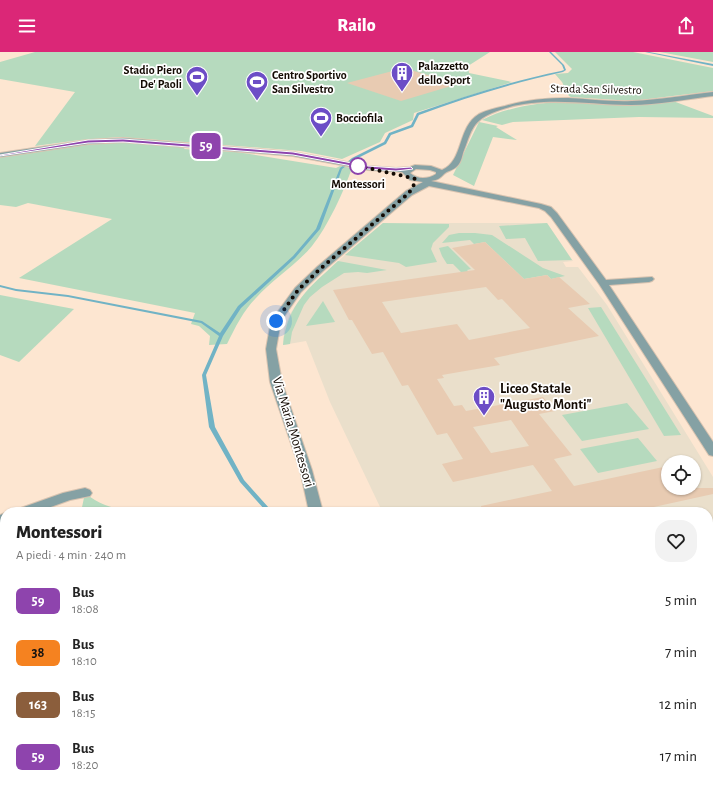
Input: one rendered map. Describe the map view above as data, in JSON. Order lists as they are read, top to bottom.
{
  "streets": {
    "street": ["Strada San Silvestro", "Via Maria Montessori"]
  },
  "crossings": [
    ["Strada San Silvestro", "Via Maria Montessori"]
  ],
  "places": {
    "building": ["Palazzetto dello Sport", "Liceo Statale \"Augusto Monti\""],
    "sports": ["Stadio Piero De' Paoli", "Centro Sportivo San Silvestro", "Bocciofila"],
    "other": ["Montessori"]
  },
  "lines": ["bus line 59"],
  "page": {
    "header": "Railo",
    "on_map": "59",
    "heading": ["Montessori", "A piedi · 4 min · 240 m"],
    "list": [
      {
        "mark": "59",
        "name": "Bus",
        "note": "18:08",
        "value": "5 min"
      },
      {
        "mark": "38",
        "name": "Bus",
        "note": "18:10",
        "value": "7 min"
      },
      {
        "mark": "163",
        "name": "Bus",
        "note": "18:15",
        "value": "12 min"
      },
      {
        "mark": "59",
        "name": "Bus",
        "note": "18:20",
        "value": "17 min"
      }
    ]
  }
}
